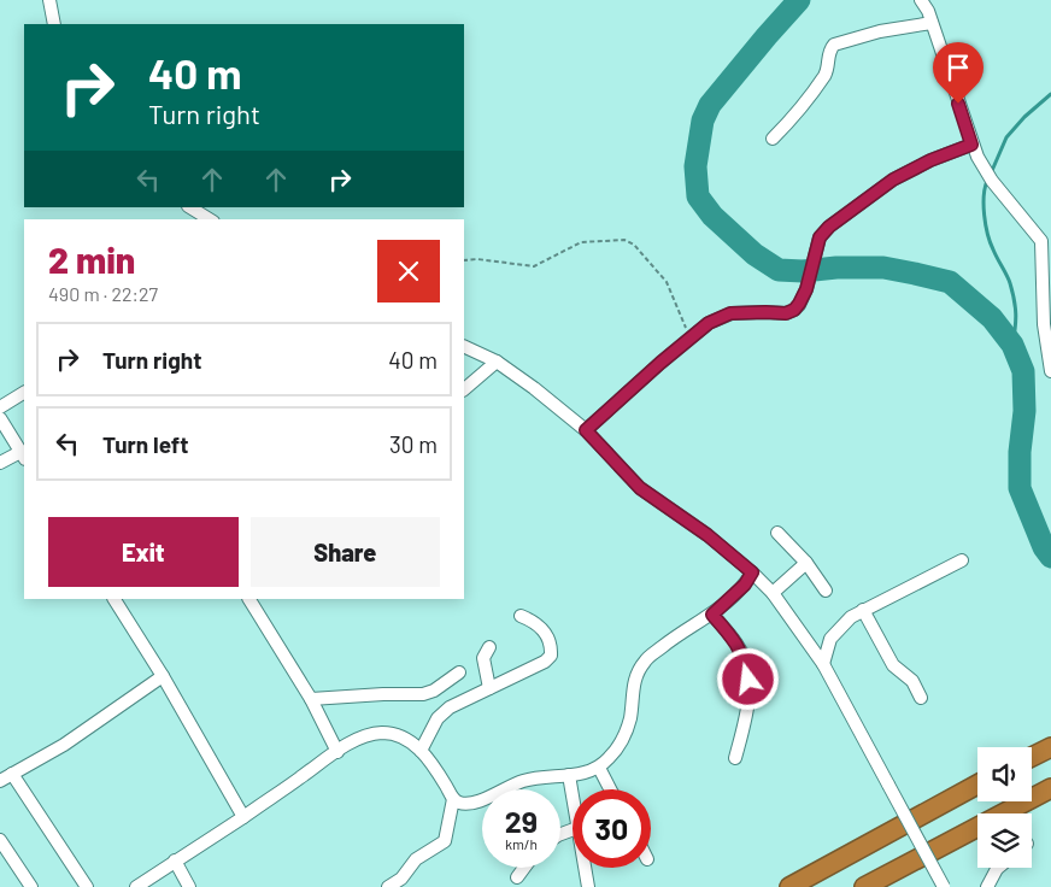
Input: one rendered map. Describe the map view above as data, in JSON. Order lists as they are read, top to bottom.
{
  "page": {
    "turn": ["40 m", "Turn right"],
    "heading": ["2 min", "490 m · 22:27"],
    "list": [
      {
        "name": "Turn right",
        "value": "40 m"
      },
      {
        "name": "Turn left",
        "value": "30 m"
      }
    ],
    "buttons": ["Exit", "Share"],
    "speed": "29 km/h",
    "limit": "30"
  }
}
